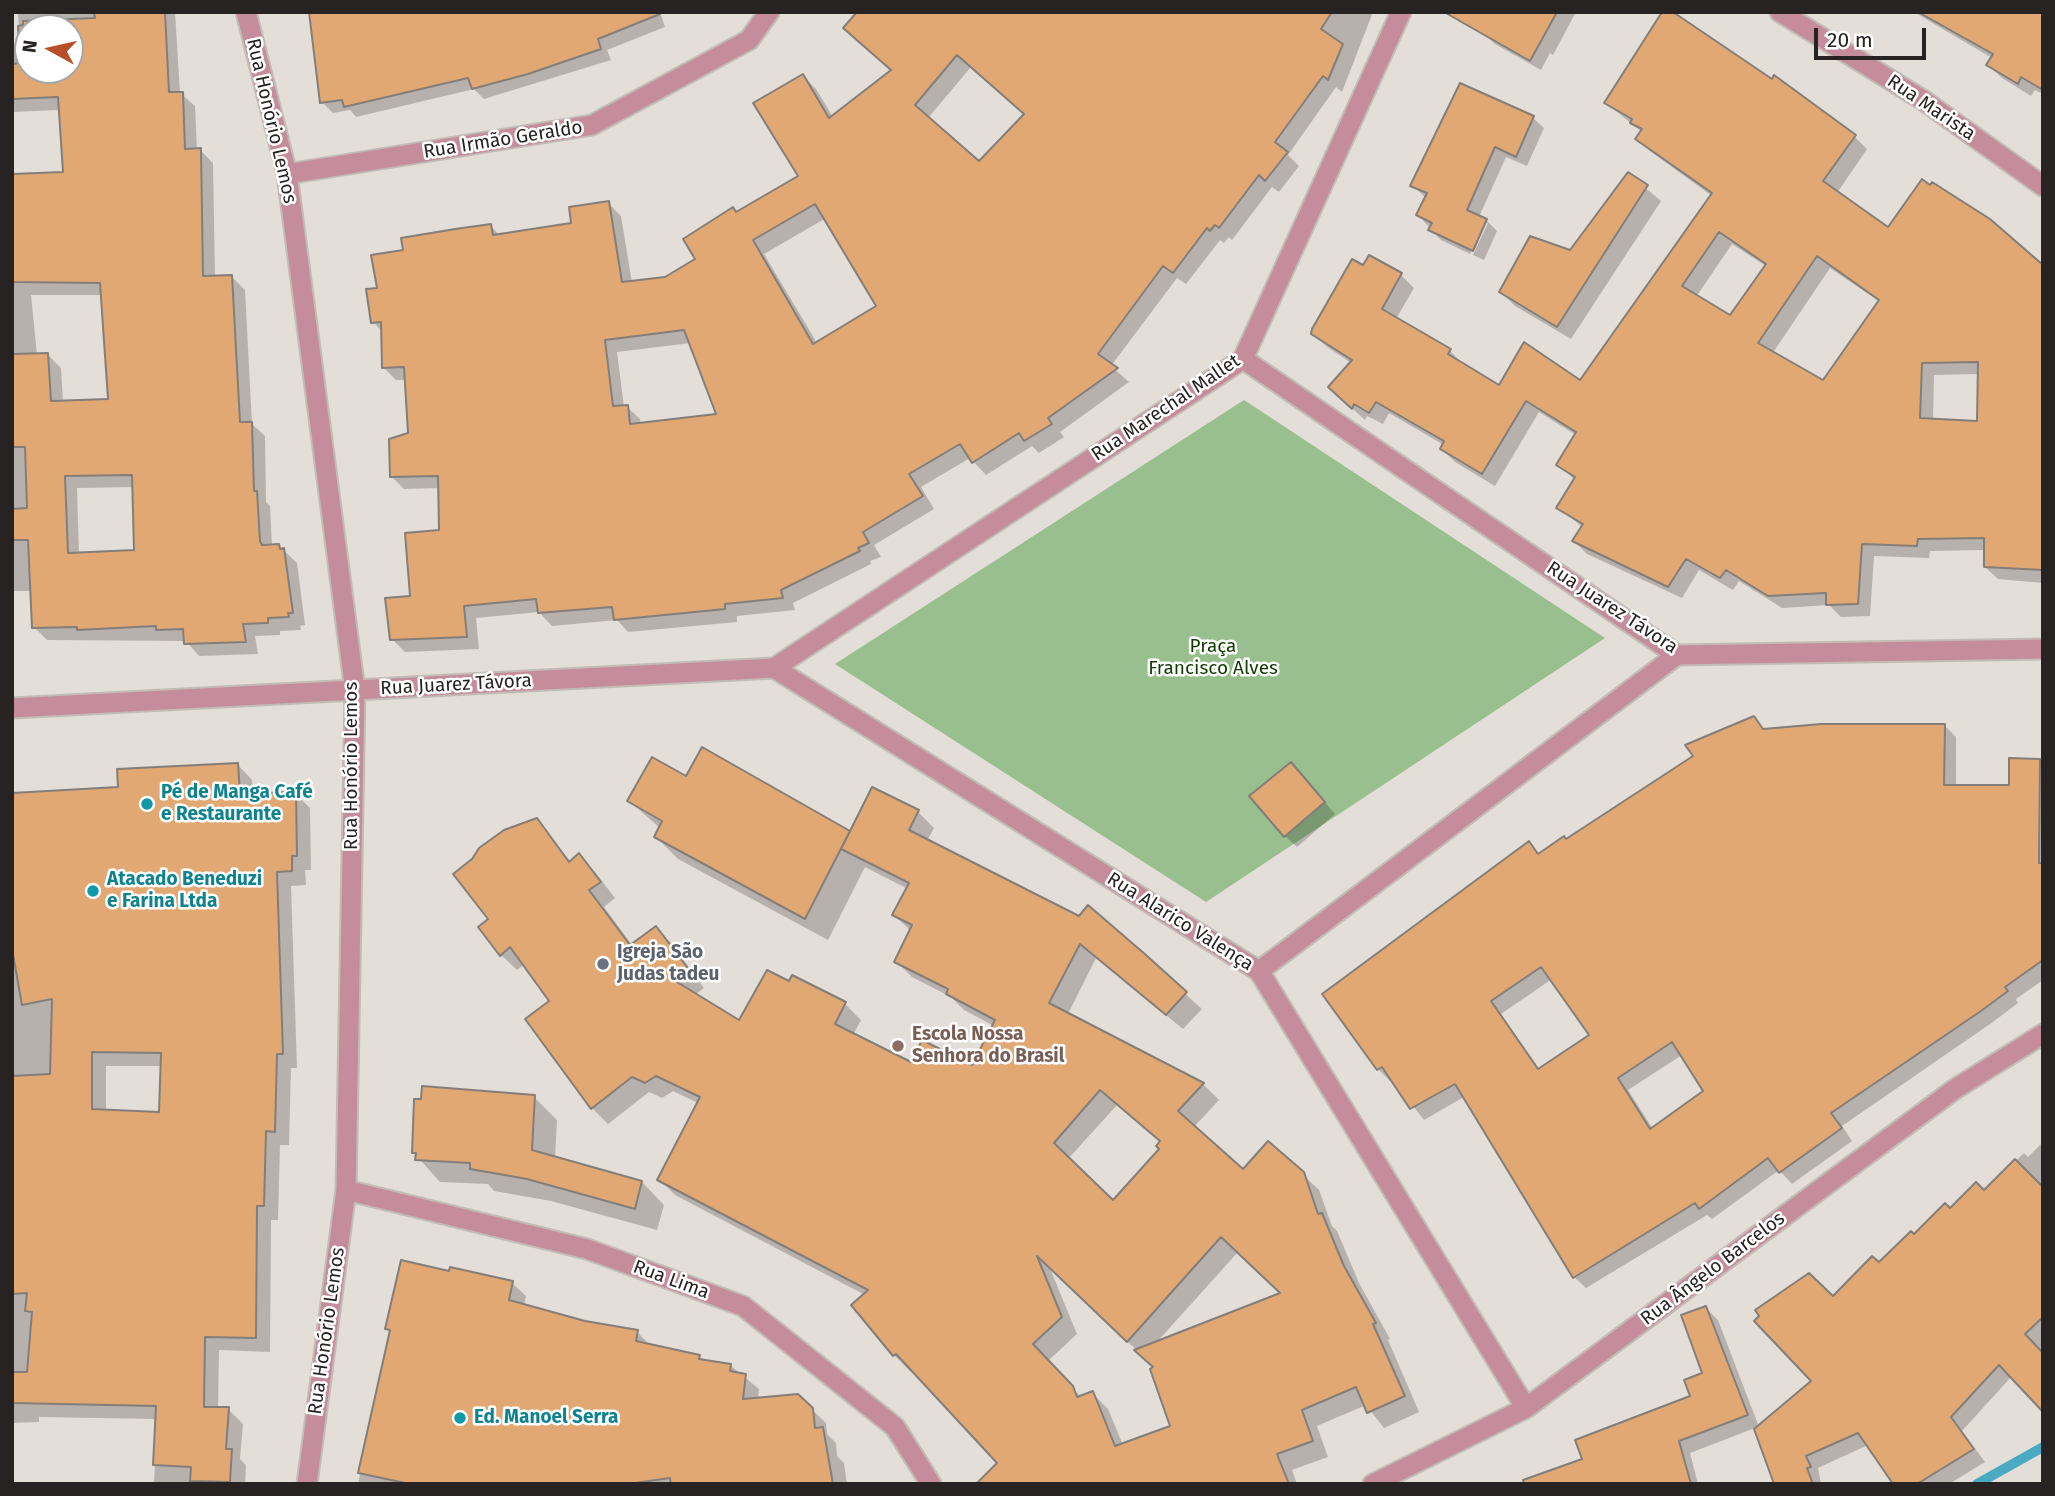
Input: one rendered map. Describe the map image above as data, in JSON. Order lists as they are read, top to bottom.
{
  "streets": {
    "street": [
      "Rua Marista",
      "Rua Honório Lemos",
      "Rua Irmão Geraldo",
      "Rua Marechal Mallet",
      "Rua Juarez Távora",
      "Rua Alarico Valença",
      "Rua Ângelo Barcelos",
      "Rua Lima"
    ]
  },
  "crossings": [
    ["Rua Honório Lemos", "Rua Irmão Geraldo"],
    ["Rua Honório Lemos", "Rua Juarez Távora"],
    ["Rua Honório Lemos", "Rua Lima"],
    ["Rua Marechal Mallet", "Rua Juarez Távora"],
    ["Rua Marechal Mallet", "Rua Alarico Valença"],
    ["Rua Juarez Távora", "Rua Alarico Valença"],
    ["Rua Alarico Valença", "Rua Ângelo Barcelos"]
  ],
  "parks": ["Praça Francisco Alves"],
  "places": [
    "Pé de Manga Café e Restaurante",
    "Atacado Beneduzi e Farina Ltda",
    "Igreja São Judas tadeu",
    "Escola Nossa Senhora do Brasil",
    "Ed. Manoel Serra"
  ],
  "scale_bar": "20 m",
  "north": "left"
}
